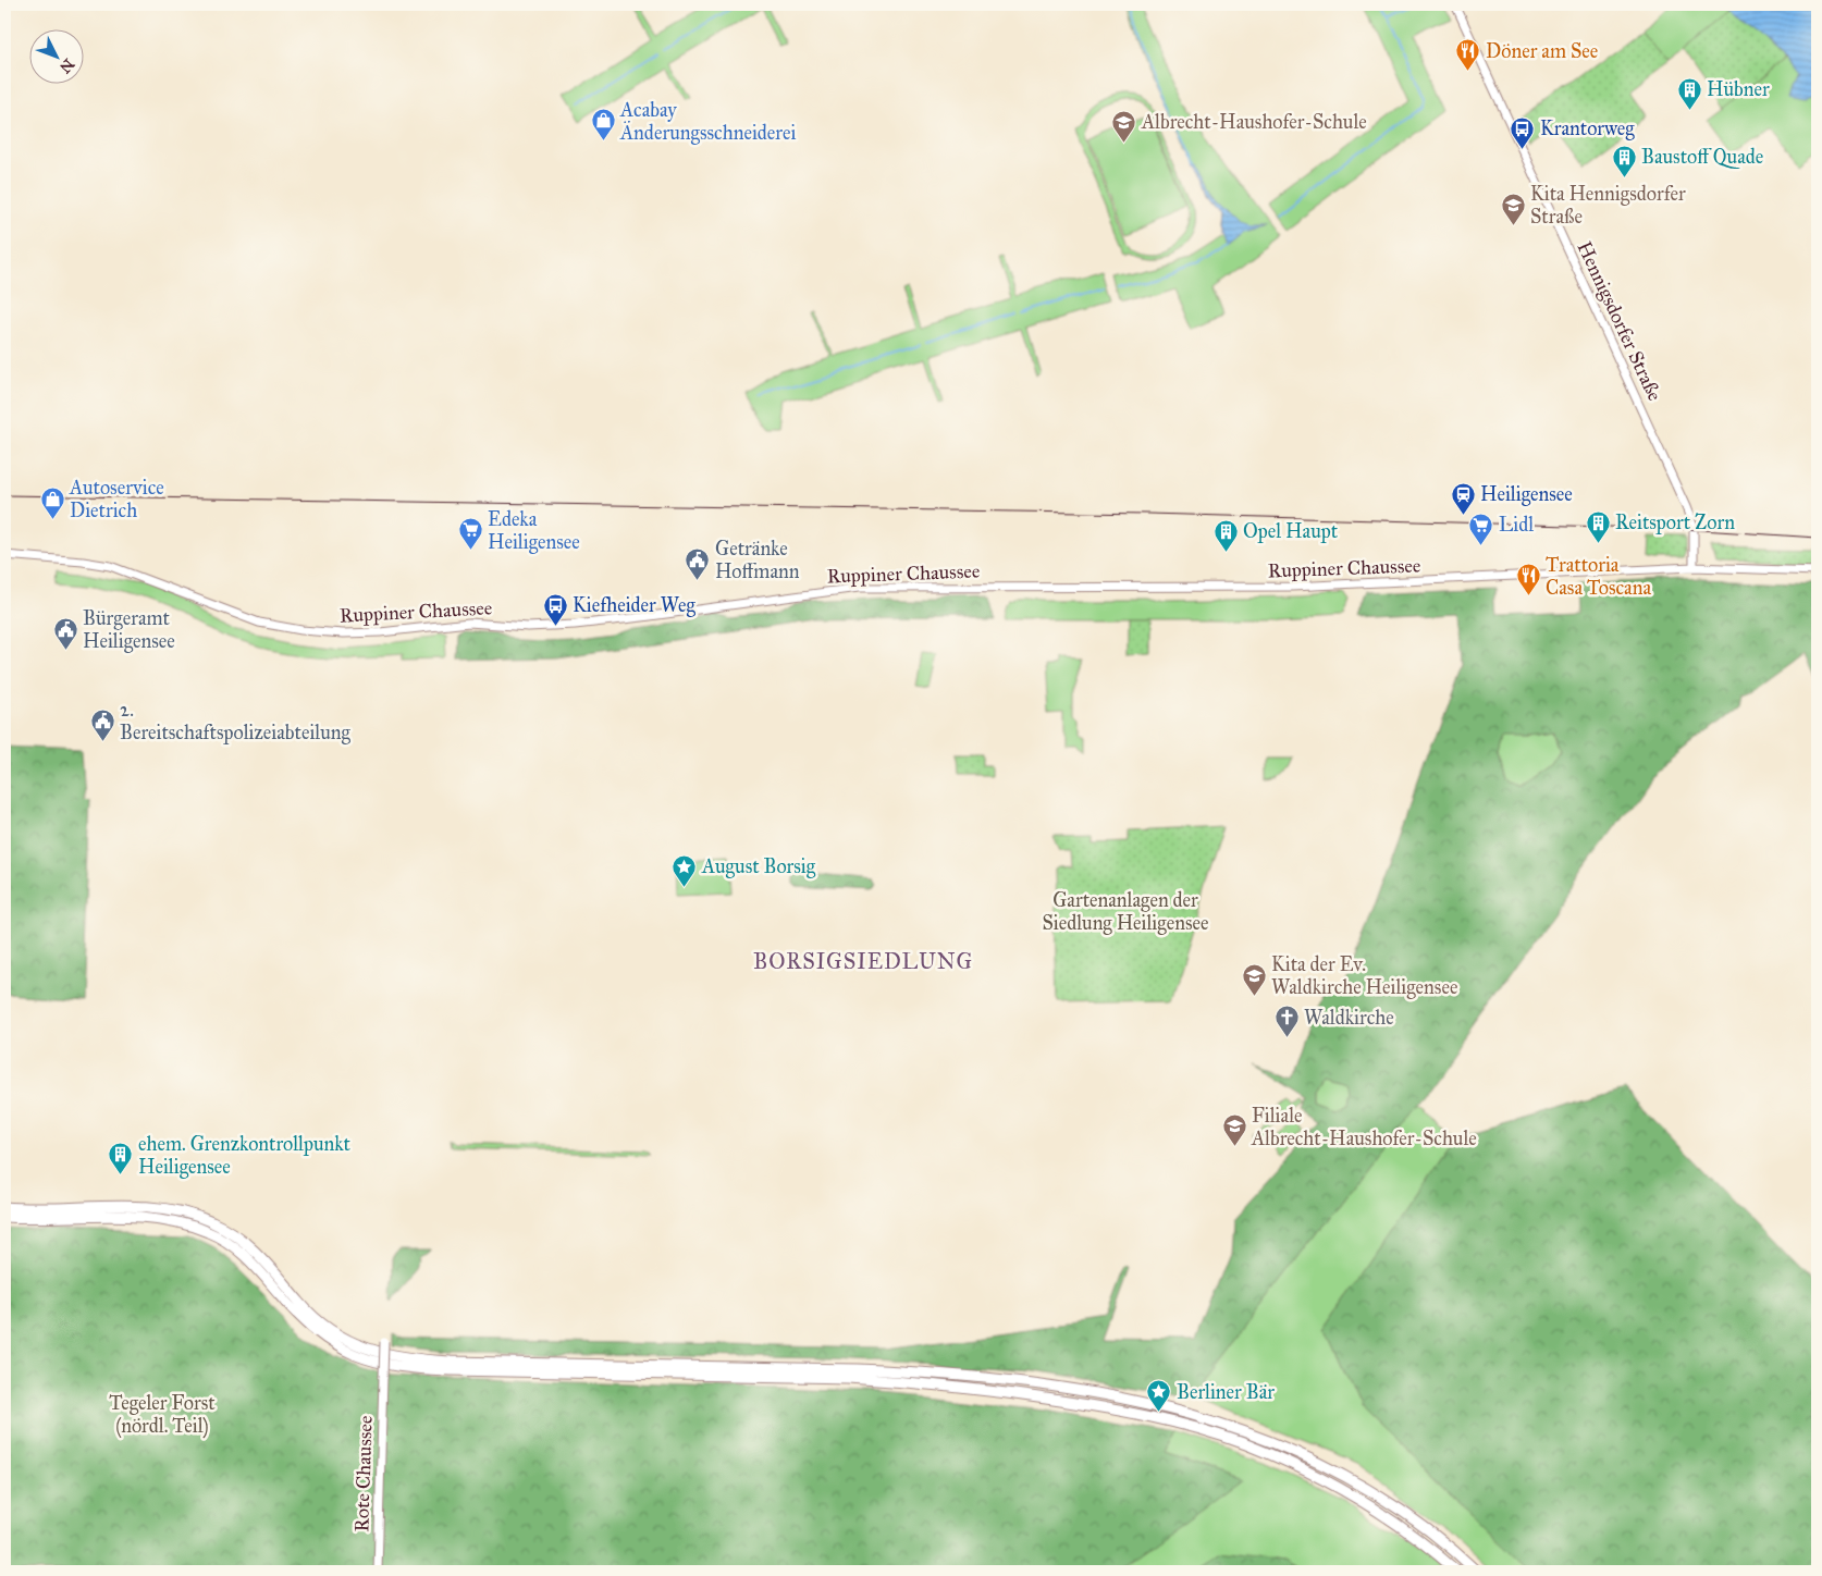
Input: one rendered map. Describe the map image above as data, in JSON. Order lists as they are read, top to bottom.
{
  "streets": {
    "main road": ["Hennigsdorfer Straße", "Ruppiner Chaussee", "Rote Chaussee"]
  },
  "crossings": [
    ["Hennigsdorfer Straße", "Ruppiner Chaussee"]
  ],
  "districts": ["BORSIGSIEDLUNG"],
  "parks": ["Gartenanlagen der Siedlung Heiligensee", "Tegeler Forst (nördl. Teil)"],
  "places": {
    "restaurant": ["Döner am See", "Trattoria Casa Toscana"],
    "building": [
      "Hübner",
      "Baustoff Quade",
      "Reitsport Zorn",
      "Opel Haupt",
      "ehem. Grenzkontrollpunkt Heiligensee"
    ],
    "shop": ["Acabay Änderungsschneiderei", "Autoservice Dietrich"],
    "school or university": [
      "Albrecht-Haushofer-Schule",
      "Kita Hennigsdorfer Straße",
      "Kita der Ev. Waldkirche Heiligensee",
      "Filiale Albrecht-Haushofer-Schule"
    ],
    "bus stop": ["Krantorweg", "Kiefheider Weg"],
    "station": ["Heiligensee"],
    "supermarket": ["Lidl", "Edeka Heiligensee"],
    "public building": ["Getränke Hoffmann", "Bürgeramt Heiligensee", "2. Bereitschaftspolizeiabteilung"],
    "place": ["August Borsig", "Berliner Bär"],
    "church": ["Waldkirche"]
  },
  "north": "bottom right"
}
